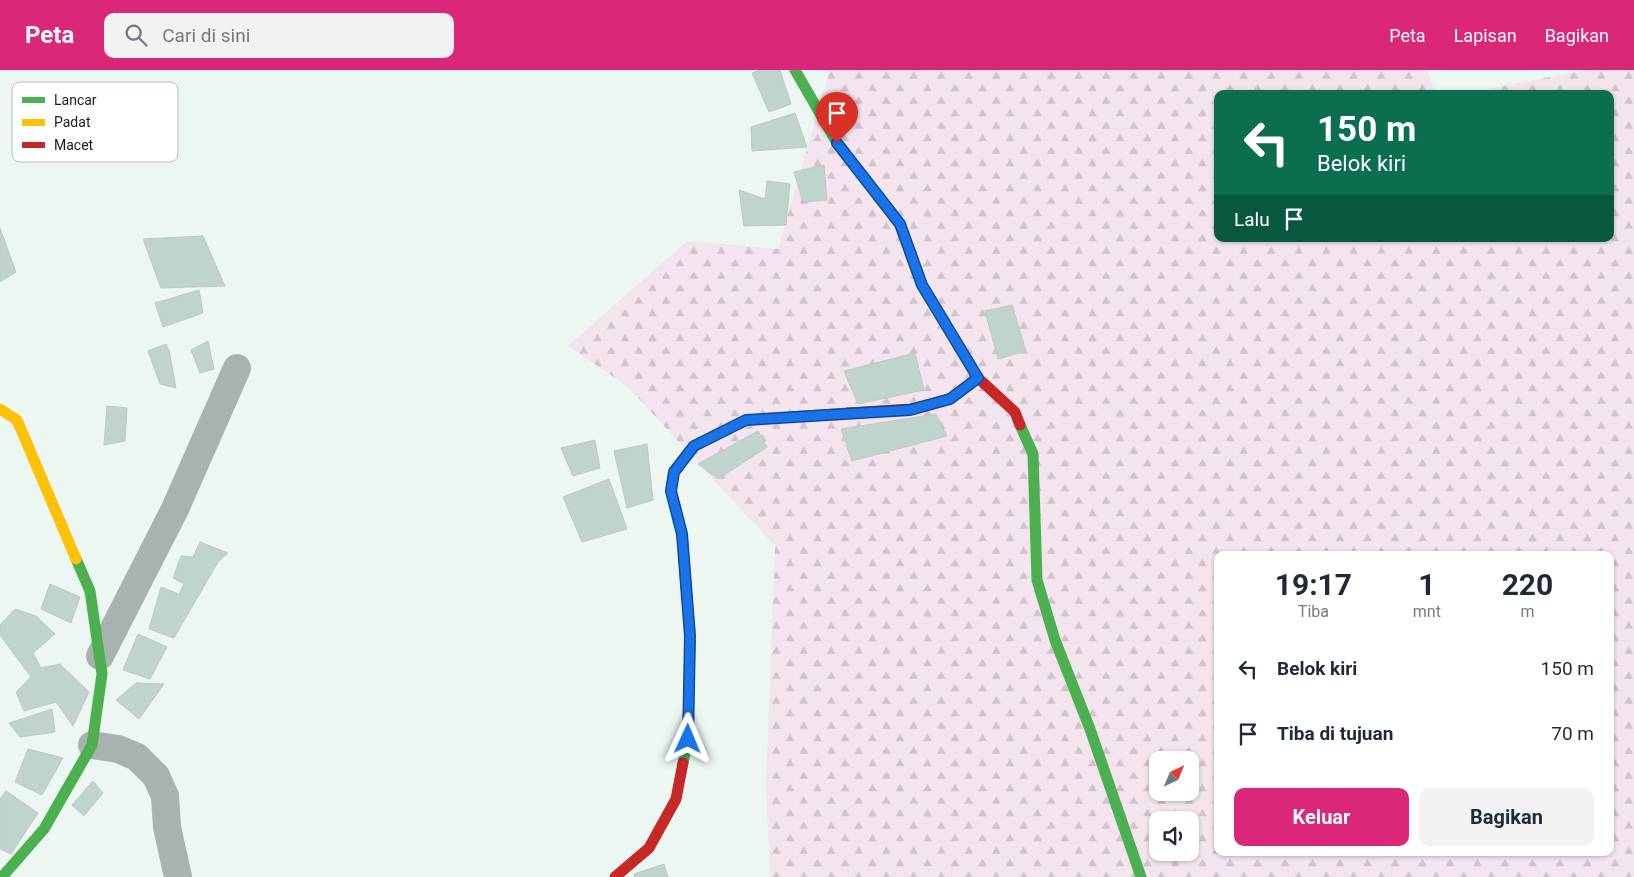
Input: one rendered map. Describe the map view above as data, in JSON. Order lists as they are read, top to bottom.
{
  "legend": ["Lancar", "Padat", "Macet"],
  "north": "top right",
  "page": {
    "header": "Peta",
    "search": "Cari di sini",
    "nav": ["Peta", "Lapisan", "Bagikan"],
    "turn": ["150 m", "Belok kiri"],
    "then": "Lalu",
    "eta": [
      "19:17",
      "Tiba",
      "1",
      "mnt",
      "220",
      "m"
    ],
    "list": [
      {
        "name": "Belok kiri",
        "value": "150 m"
      },
      {
        "name": "Tiba di tujuan",
        "value": "70 m"
      }
    ],
    "buttons": ["Keluar", "Bagikan"]
  }
}
